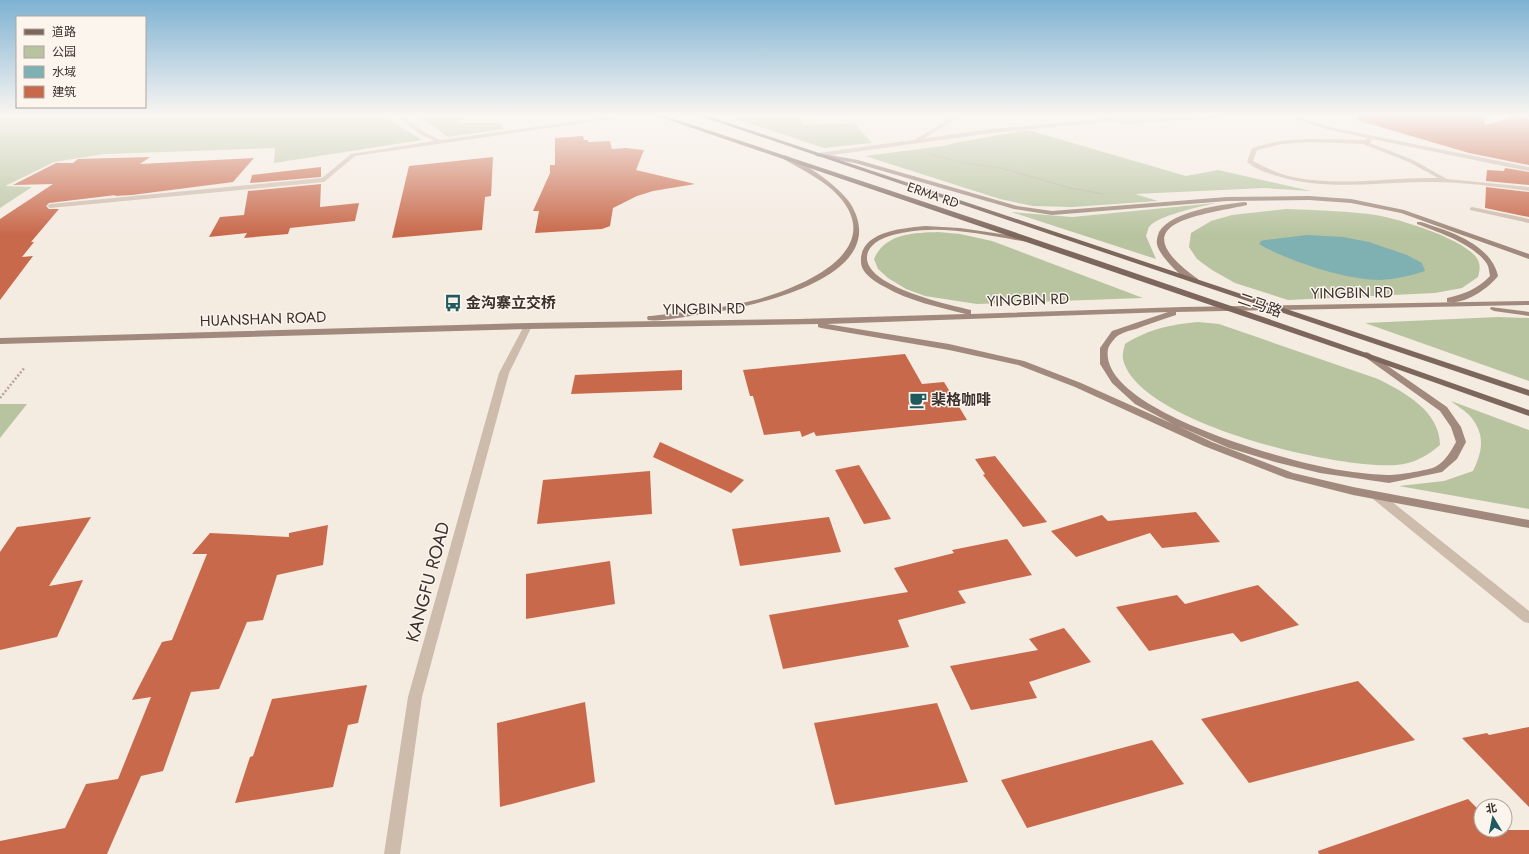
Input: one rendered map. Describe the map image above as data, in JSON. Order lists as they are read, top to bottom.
{
  "streets": {
    "main road": [
      "ERMA RD",
      "YINGBIN RD",
      "二马路",
      "HUANSHAN ROAD"
    ],
    "street": ["KANGFU ROAD"]
  },
  "crossings": [
    ["ERMA RD", "二马路"],
    ["YINGBIN RD", "HUANSHAN ROAD"],
    ["YINGBIN RD", "KANGFU ROAD"],
    ["HUANSHAN ROAD", "KANGFU ROAD"]
  ],
  "places": {
    "bus stop": ["金沟寨立交桥"],
    "cafe": ["棐格咖啡"]
  },
  "legend": [
    "道路",
    "公园",
    "水域",
    "建筑"
  ],
  "north": "top"
}
